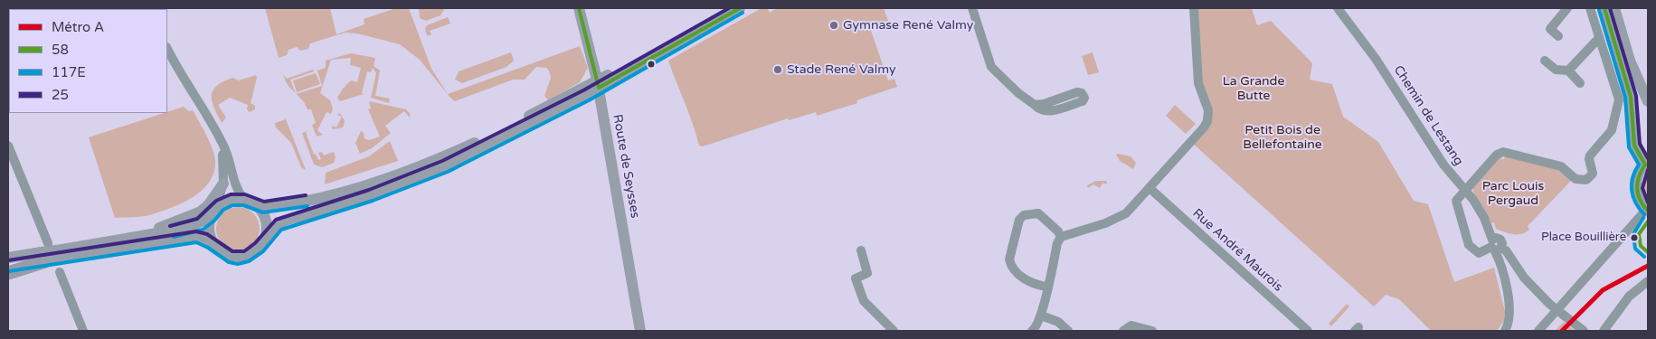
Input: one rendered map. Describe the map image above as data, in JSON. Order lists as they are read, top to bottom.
{
  "streets": {
    "main road": ["Route de Seysses"],
    "street": ["Chemin de Lestang", "Rue André Maurois"]
  },
  "parks": ["La Grande Butte", "Petit Bois de Bellefontaine", "Parc Louis Pergaud"],
  "places": ["Gymnase René Valmy", "Stade René Valmy", "Place Bouillière"],
  "lines": [
    "transit line 58",
    "transit line 25",
    "transit line 117E",
    "metro line A"
  ],
  "legend": [
    "Métro A",
    "58",
    "117E",
    "25"
  ]
}
